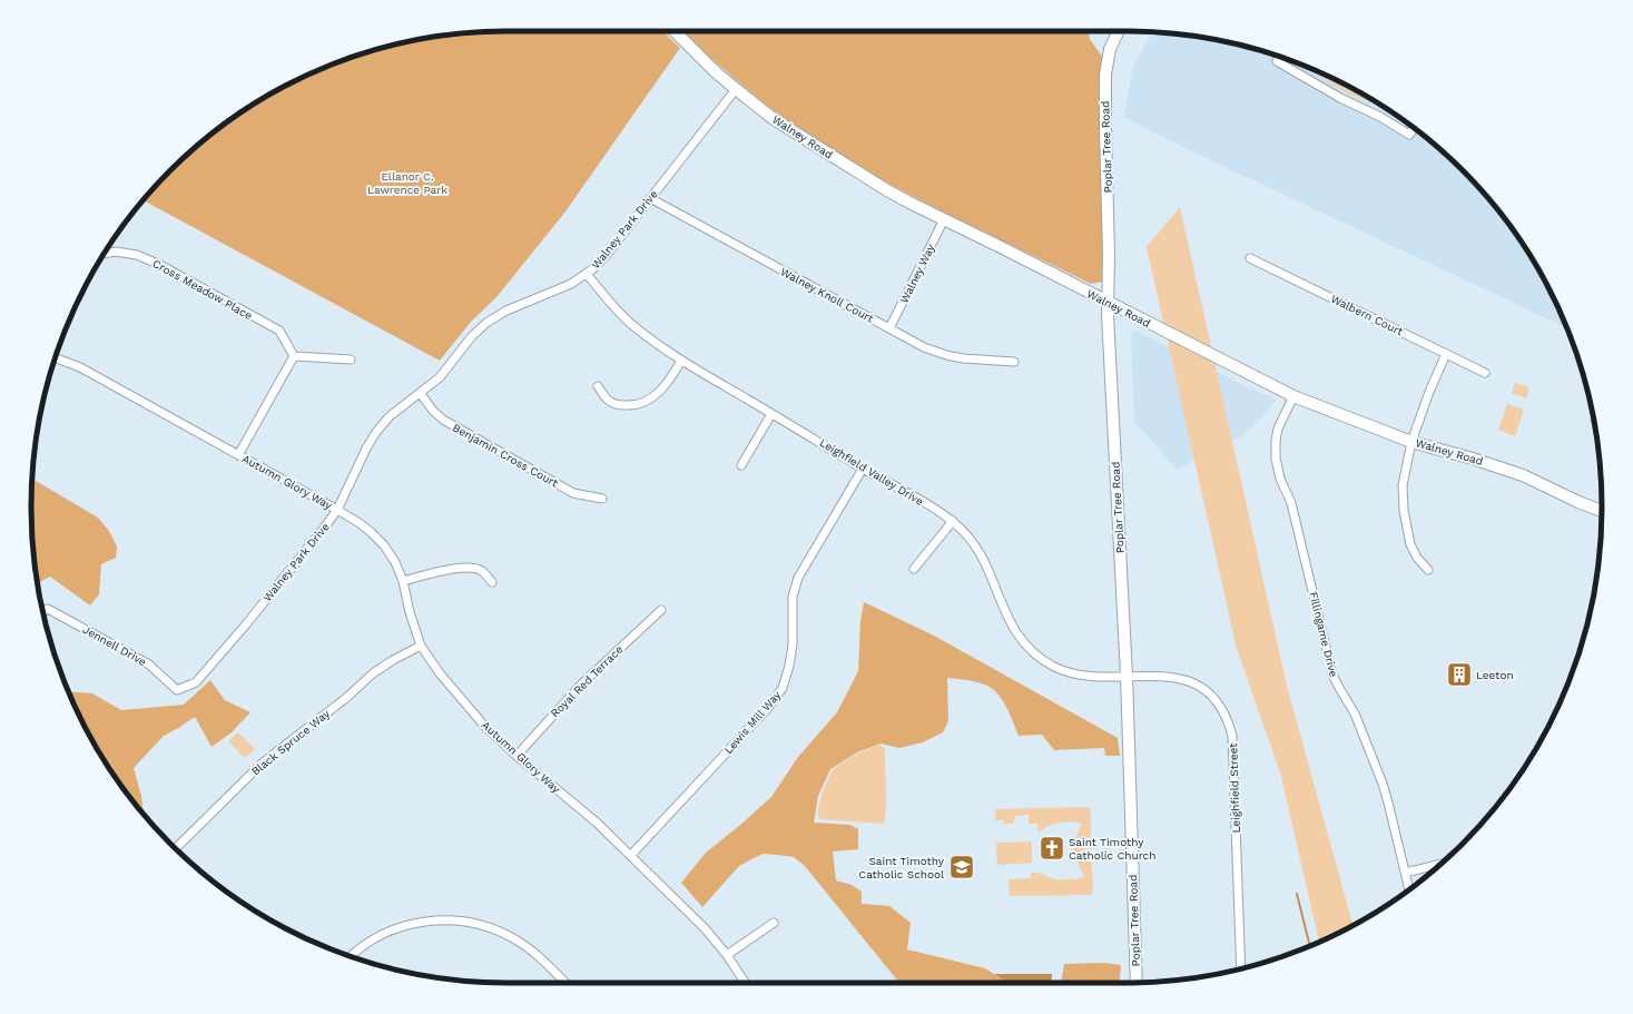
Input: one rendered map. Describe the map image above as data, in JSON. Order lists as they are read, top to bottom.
{
  "streets": {
    "main road": ["Walney Road", "Poplar Tree Road"],
    "street": [
      "Walney Park Drive",
      "Walney Way",
      "Cross Meadow Place",
      "Walney Knoll Court",
      "Walbern Court",
      "Benjamin Cross Court",
      "Leighfield Valley Drive",
      "Autumn Glory Way",
      "Fillingame Drive",
      "Jennell Drive",
      "Royal Red Terrace",
      "Lewis Mill Way",
      "Black Spruce Way",
      "Leighfield Street"
    ]
  },
  "crossings": [
    ["Walney Road", "Poplar Tree Road"],
    ["Walney Road", "Walney Park Drive"],
    ["Walney Road", "Walney Way"],
    ["Walney Road", "Fillingame Drive"],
    ["Poplar Tree Road", "Leighfield Valley Drive"],
    ["Poplar Tree Road", "Leighfield Street"],
    ["Walney Park Drive", "Walney Knoll Court"],
    ["Walney Park Drive", "Benjamin Cross Court"],
    ["Walney Park Drive", "Leighfield Valley Drive"],
    ["Walney Park Drive", "Autumn Glory Way"],
    ["Walney Park Drive", "Jennell Drive"],
    ["Walney Way", "Walney Knoll Court"],
    ["Leighfield Valley Drive", "Lewis Mill Way"],
    ["Leighfield Valley Drive", "Leighfield Street"],
    ["Autumn Glory Way", "Royal Red Terrace"],
    ["Autumn Glory Way", "Lewis Mill Way"],
    ["Autumn Glory Way", "Black Spruce Way"]
  ],
  "parks": ["Ellanor C. Lawrence Park"],
  "places": {
    "building": ["Leeton"],
    "church": ["Saint Timothy Catholic Church"],
    "school or university": ["Saint Timothy Catholic School"]
  }
}
